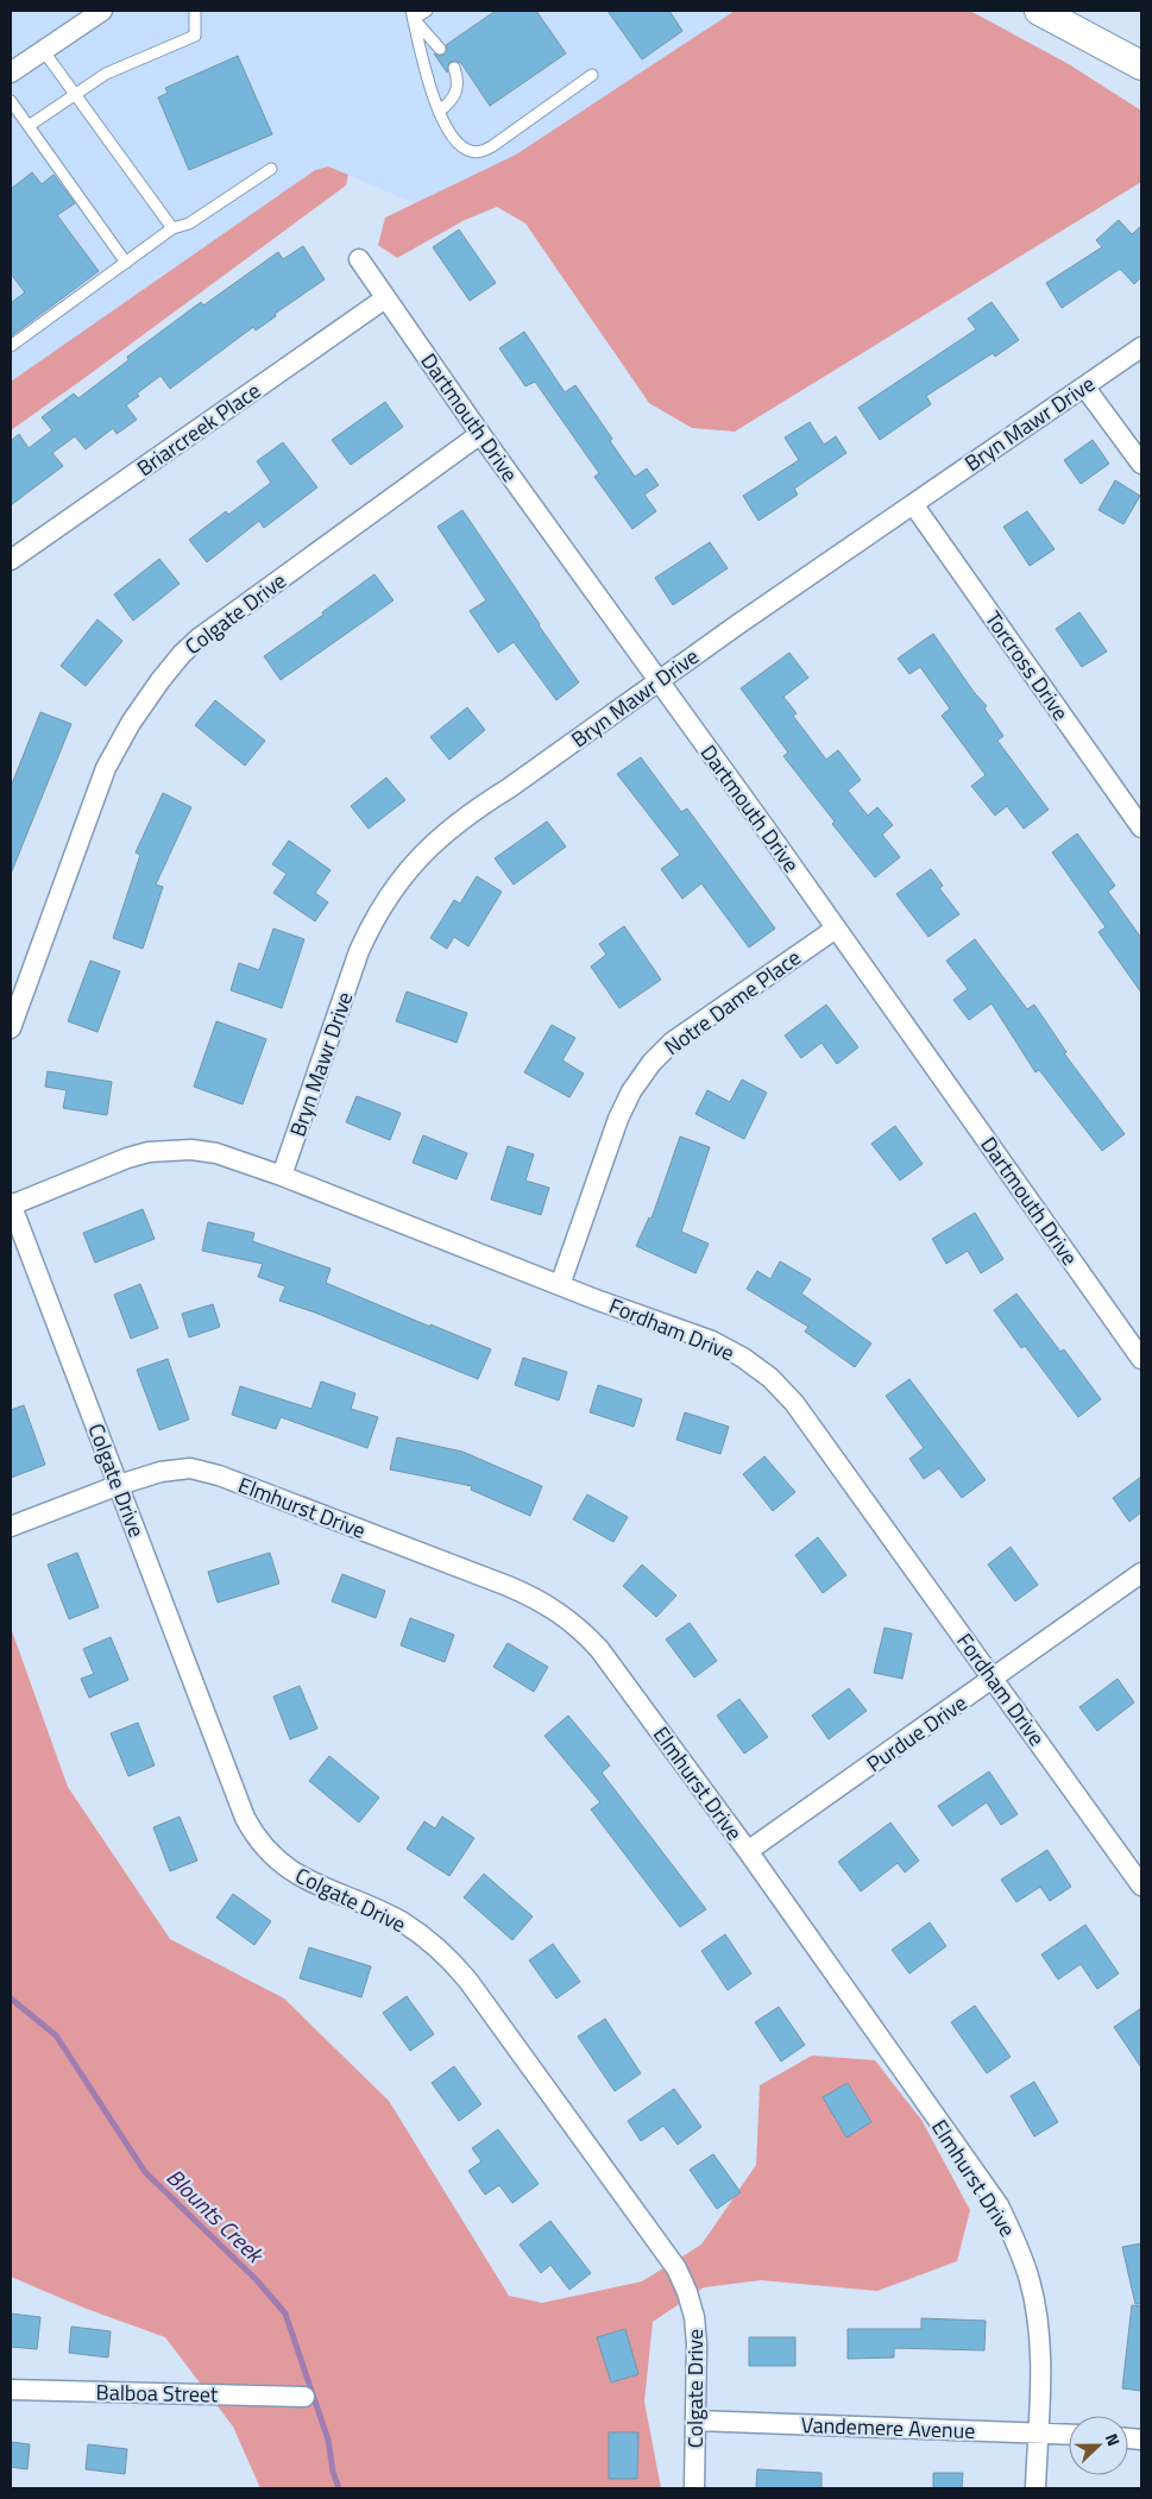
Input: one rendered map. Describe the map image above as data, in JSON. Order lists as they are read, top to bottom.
{
  "streets": {
    "street": [
      "Dartmouth Drive",
      "Bryn Mawr Drive",
      "Briarcreek Place",
      "Colgate Drive",
      "Torcross Drive",
      "Notre Dame Place",
      "Fordham Drive",
      "Elmhurst Drive",
      "Purdue Drive",
      "Balboa Street",
      "Vandemere Avenue"
    ]
  },
  "crossings": [
    ["Dartmouth Drive", "Bryn Mawr Drive"],
    ["Dartmouth Drive", "Briarcreek Place"],
    ["Dartmouth Drive", "Colgate Drive"],
    ["Dartmouth Drive", "Notre Dame Place"],
    ["Bryn Mawr Drive", "Torcross Drive"],
    ["Bryn Mawr Drive", "Fordham Drive"],
    ["Colgate Drive", "Fordham Drive"],
    ["Colgate Drive", "Elmhurst Drive"],
    ["Colgate Drive", "Vandemere Avenue"],
    ["Notre Dame Place", "Fordham Drive"],
    ["Fordham Drive", "Purdue Drive"],
    ["Elmhurst Drive", "Purdue Drive"],
    ["Elmhurst Drive", "Vandemere Avenue"]
  ],
  "water": ["Blounts Creek"],
  "north": "right"
}
